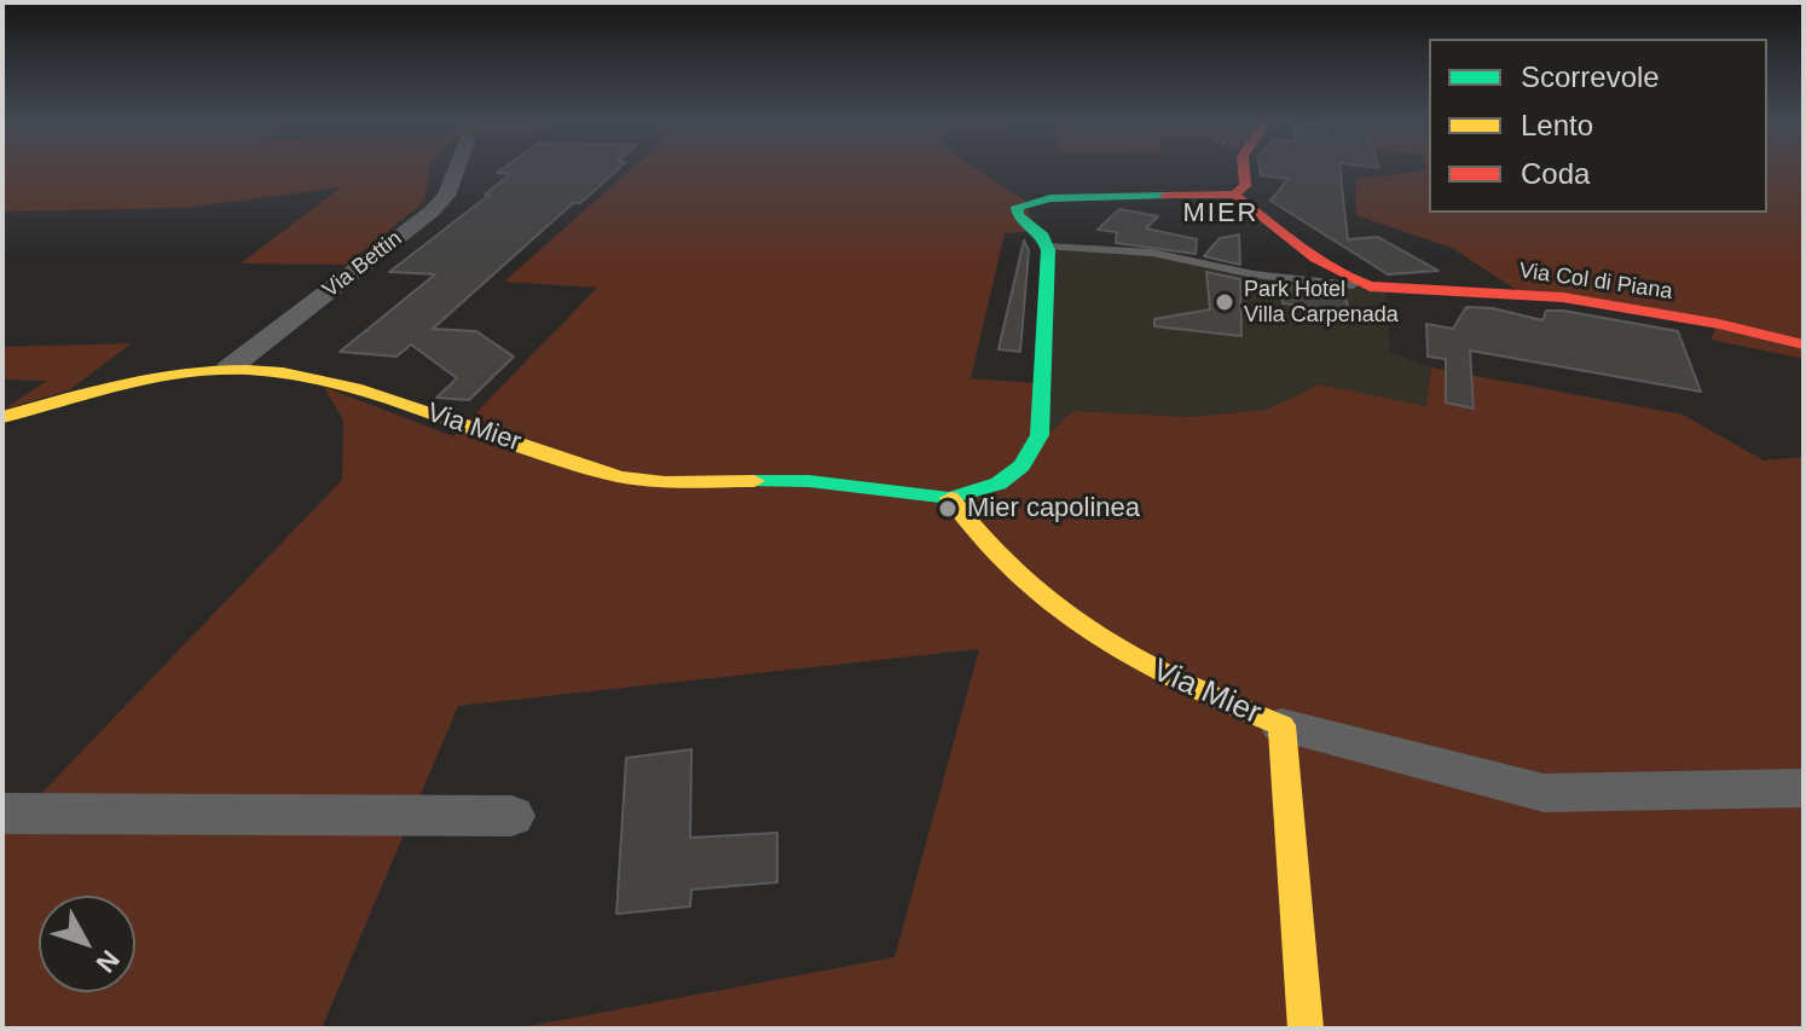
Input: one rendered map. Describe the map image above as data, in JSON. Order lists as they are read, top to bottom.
{
  "streets": {
    "street": ["Via Bettin", "Via Col di Piana", "Via Mier"]
  },
  "crossings": [
    ["Via Bettin", "Via Mier"]
  ],
  "districts": ["MIER"],
  "places": ["Park Hotel Villa Carpenada", "Mier capolinea"],
  "legend": ["Scorrevole", "Lento", "Coda"],
  "north": "bottom right"
}
